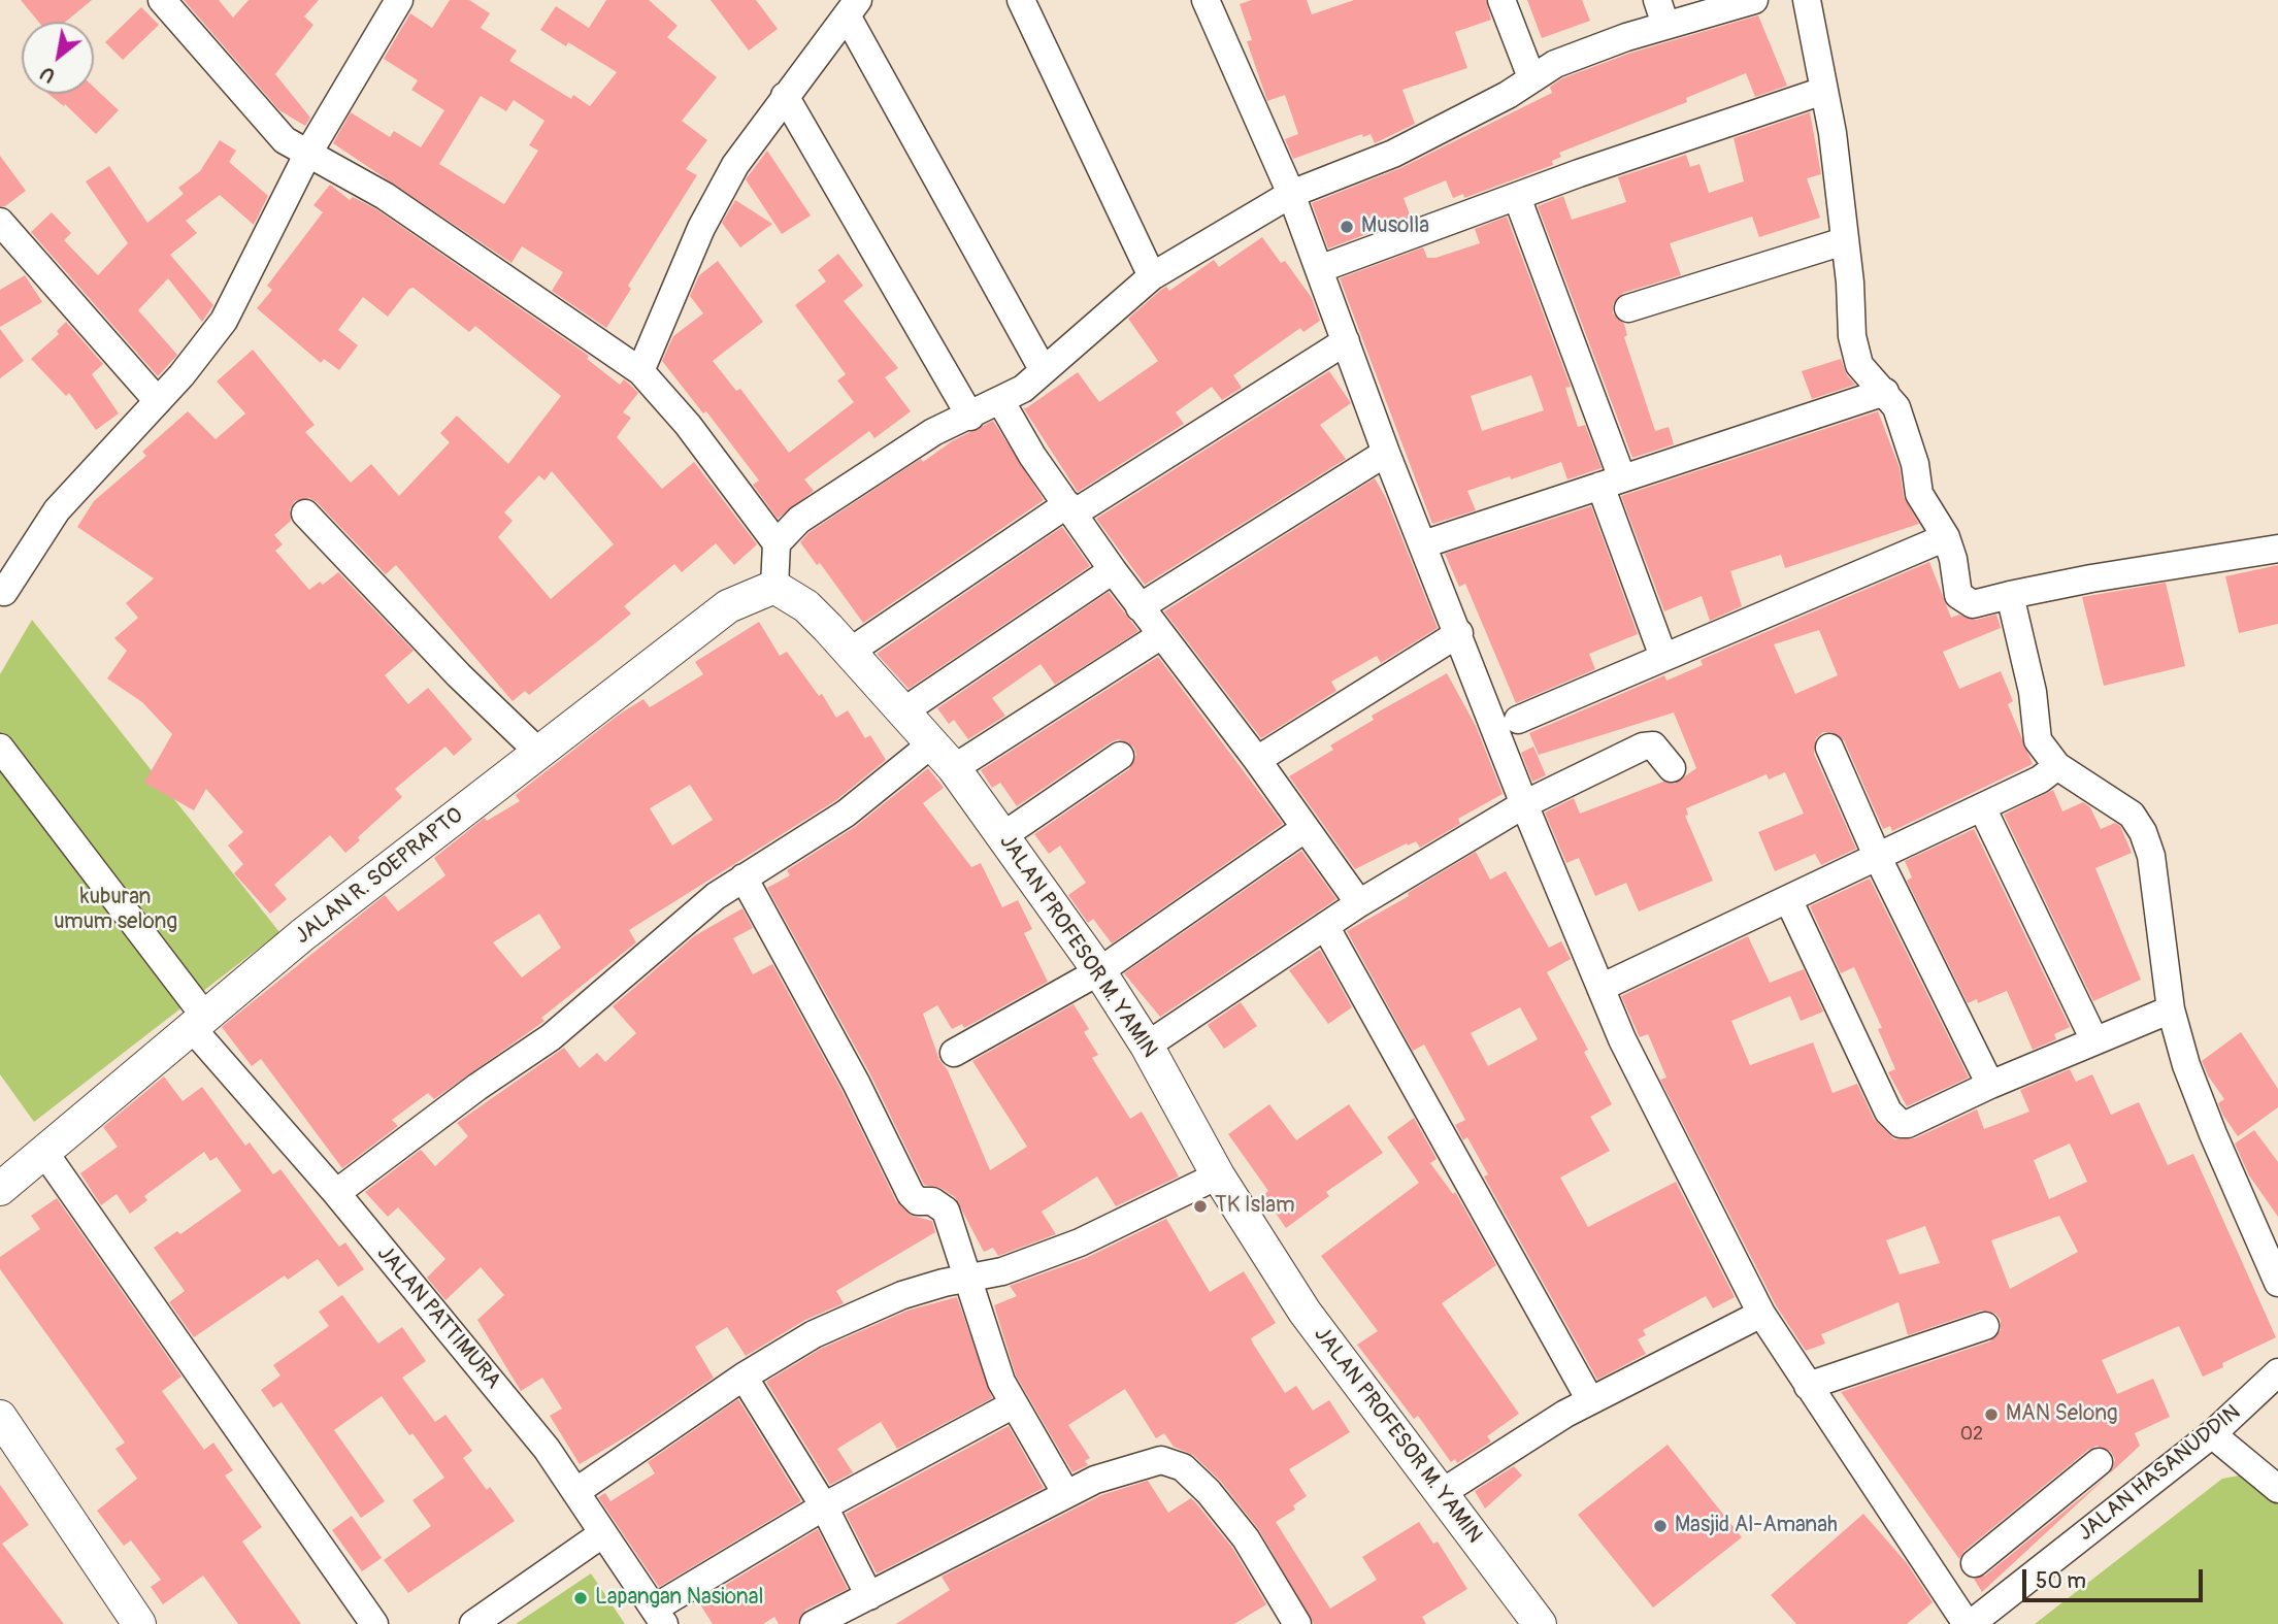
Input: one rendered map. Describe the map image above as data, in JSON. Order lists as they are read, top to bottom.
{
  "streets": {
    "main road": ["JALAN R. SOEPRAPTO", "JALAN PROFESOR M. YAMIN"],
    "street": ["JALAN PATTIMURA", "JALAN HASANUDDIN"]
  },
  "crossings": [
    ["JALAN R. SOEPRAPTO", "JALAN PROFESOR M. YAMIN"],
    ["JALAN R. SOEPRAPTO", "JALAN PATTIMURA"]
  ],
  "parks": ["kuburan umum selong"],
  "places": [
    "Musolla",
    "TK Islam",
    "MAN Selong",
    "Masjid Al-Amanah",
    "Lapangan Nasional"
  ],
  "house_numbers": ["02"],
  "scale_bar": "50 m",
  "north": "bottom left"
}
